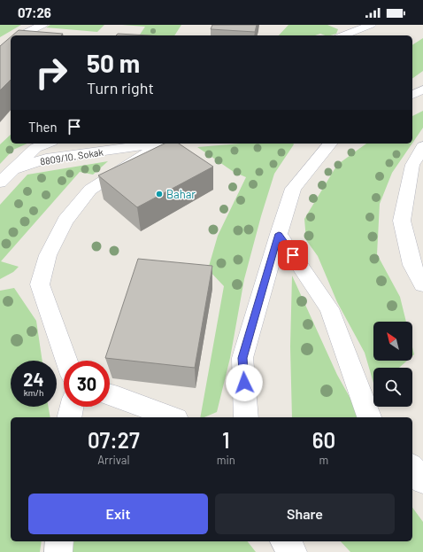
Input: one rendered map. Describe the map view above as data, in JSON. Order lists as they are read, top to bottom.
{
  "streets": {
    "street": ["8809/10. Sokak"]
  },
  "places": ["Bahar"],
  "north": "top left",
  "page": {
    "status": "07:26",
    "turn": ["50 m", "Turn right"],
    "then": "Then",
    "speed": "24 km/h",
    "limit": "30",
    "eta": [
      "07:27",
      "Arrival",
      "1",
      "min",
      "60",
      "m"
    ],
    "buttons": ["Exit", "Share"]
  }
}
